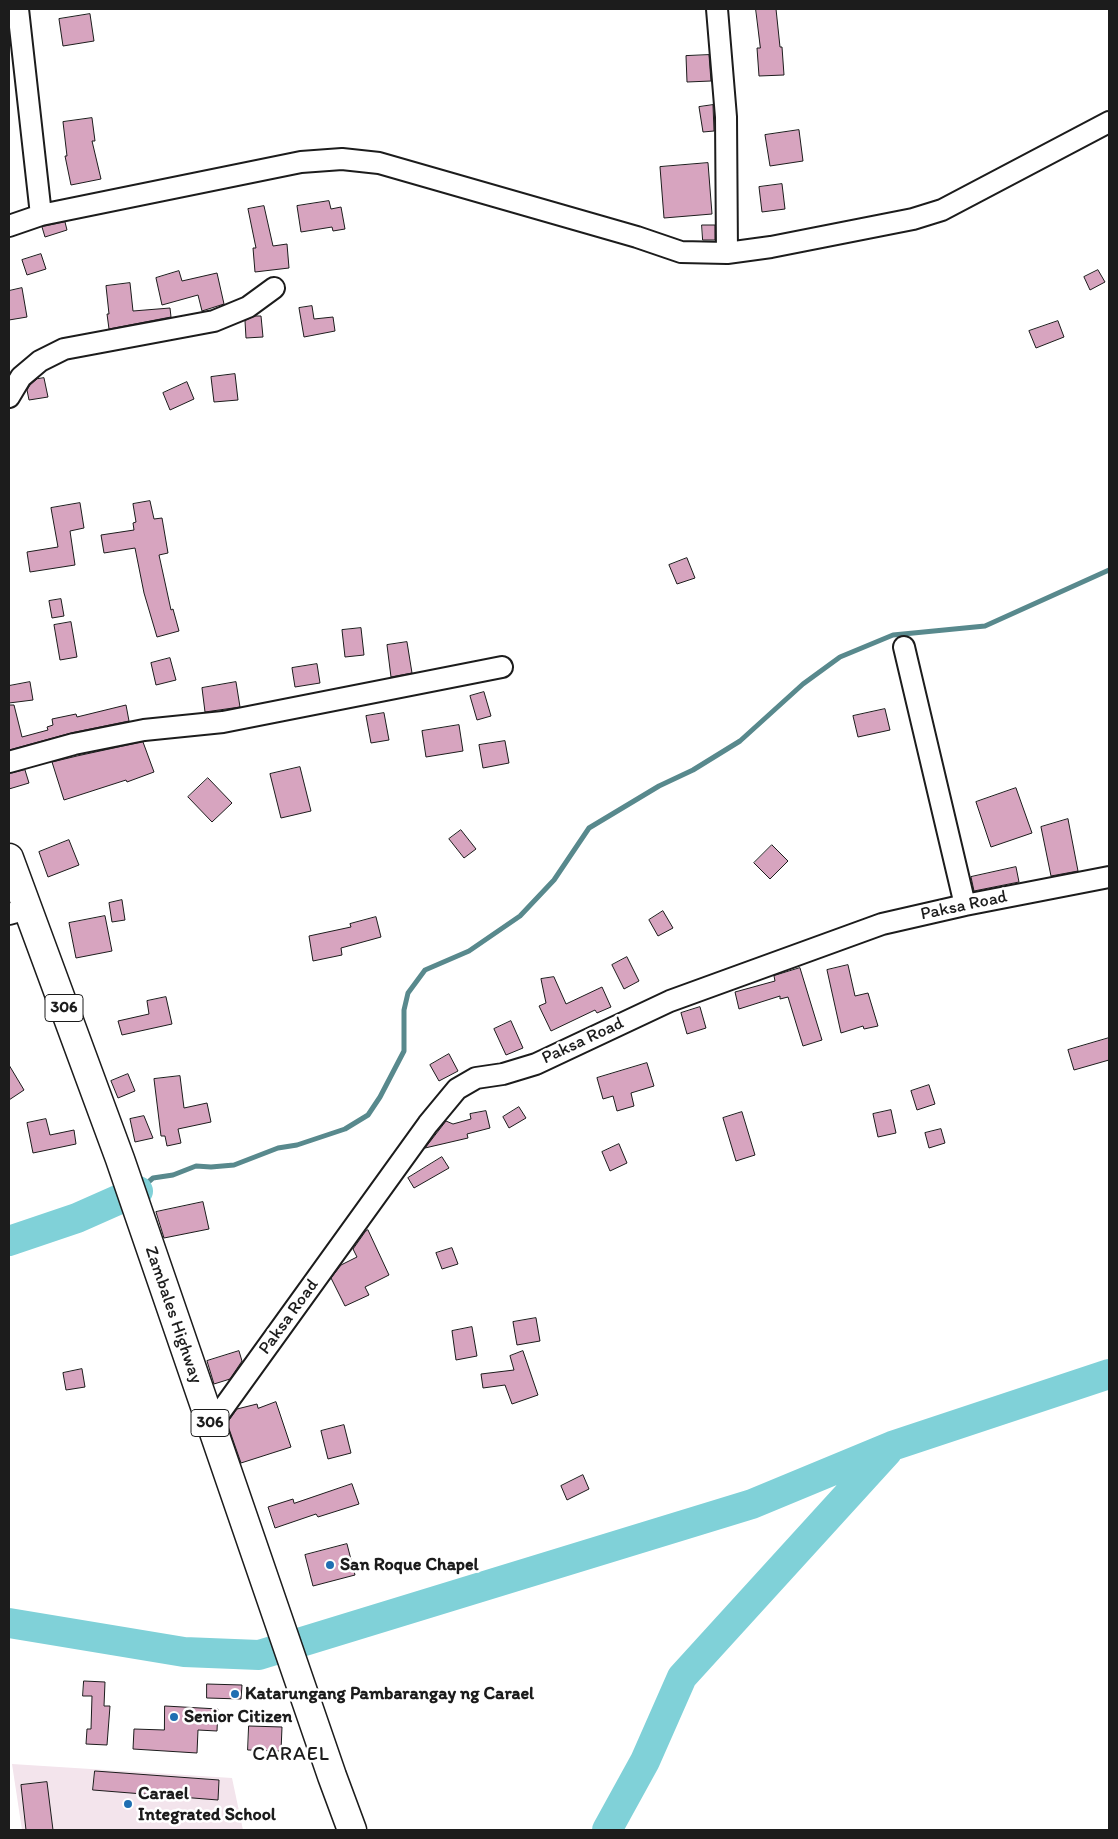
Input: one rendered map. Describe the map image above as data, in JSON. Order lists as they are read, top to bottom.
{
  "streets": {
    "main road": ["306", "Zambales Highway"],
    "street": ["Paksa Road"]
  },
  "crossings": [
    ["Paksa Road", "Zambales Highway"]
  ],
  "districts": ["CARAEL"],
  "places": [
    "San Roque Chapel",
    "Katarungang Pambarangay ng Carael",
    "Senior Citizen",
    "Carael Integrated School"
  ]
}
